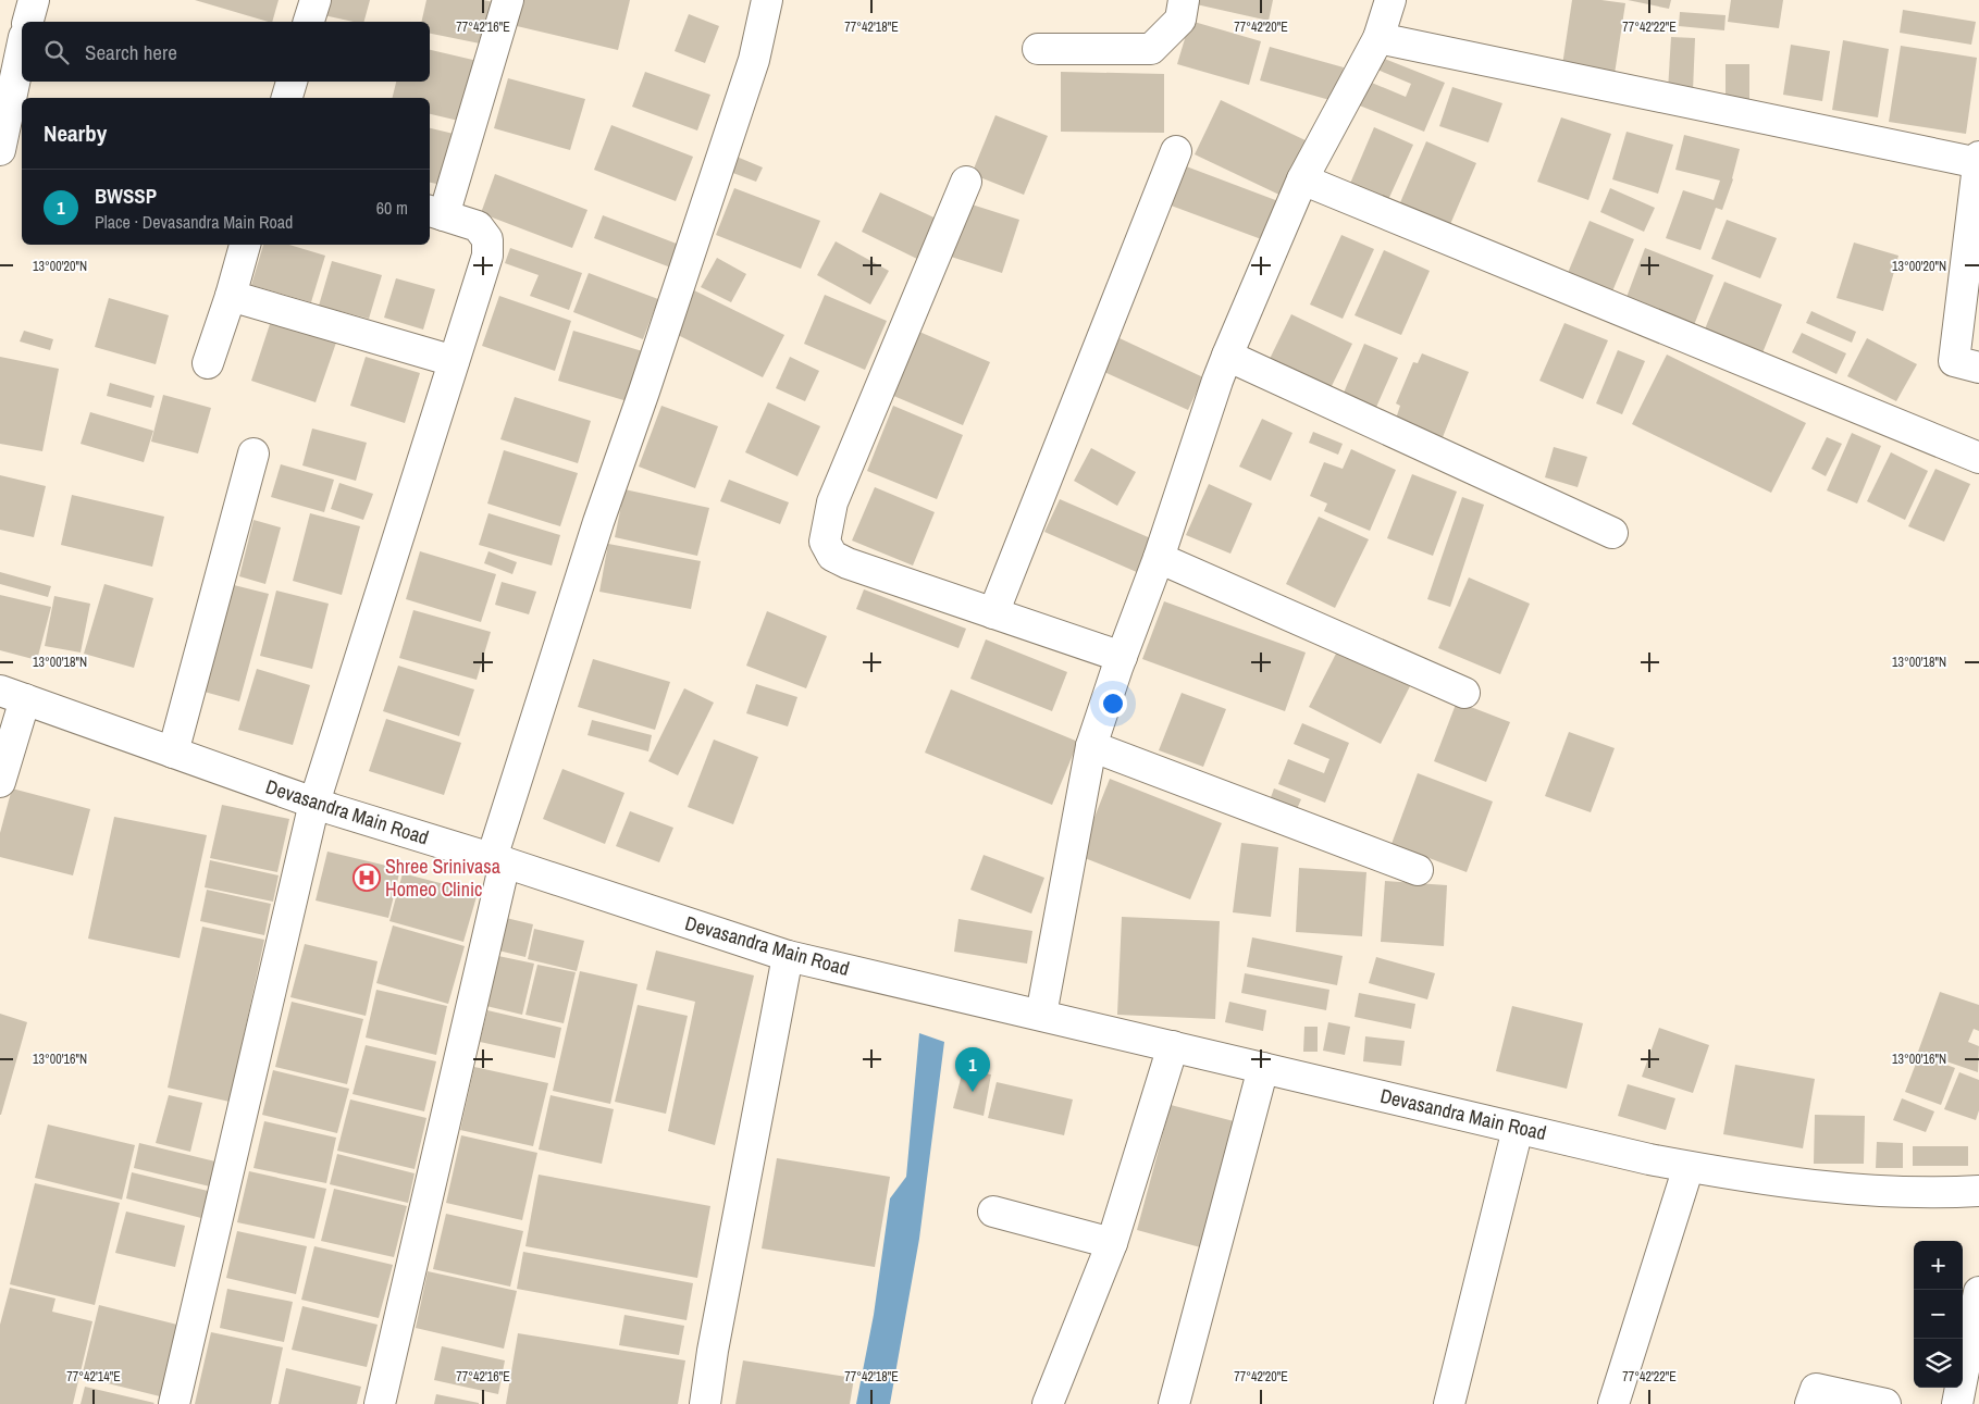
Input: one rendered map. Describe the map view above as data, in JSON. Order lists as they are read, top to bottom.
{
  "streets": {
    "street": ["Devasandra Main Road"]
  },
  "places": {
    "hospital": ["Shree Srinivasa Homeo Clinic"]
  },
  "page": {
    "search": "Search here",
    "heading": "Nearby",
    "list": [
      {
        "mark": "1",
        "name": "BWSSP",
        "note": "Place · Devasandra Main Road",
        "value": "60 m"
      }
    ],
    "pins": "1",
    "map_buttons": ["+", "−"]
  },
  "coordinates": [
    "77°42'16\"E",
    "77°42'18\"E",
    "77°42'20\"E",
    "77°42'22\"E",
    "13°00'20\"N",
    "13°00'18\"N",
    "13°00'16\"N",
    "77°42'14\"E"
  ]
}
